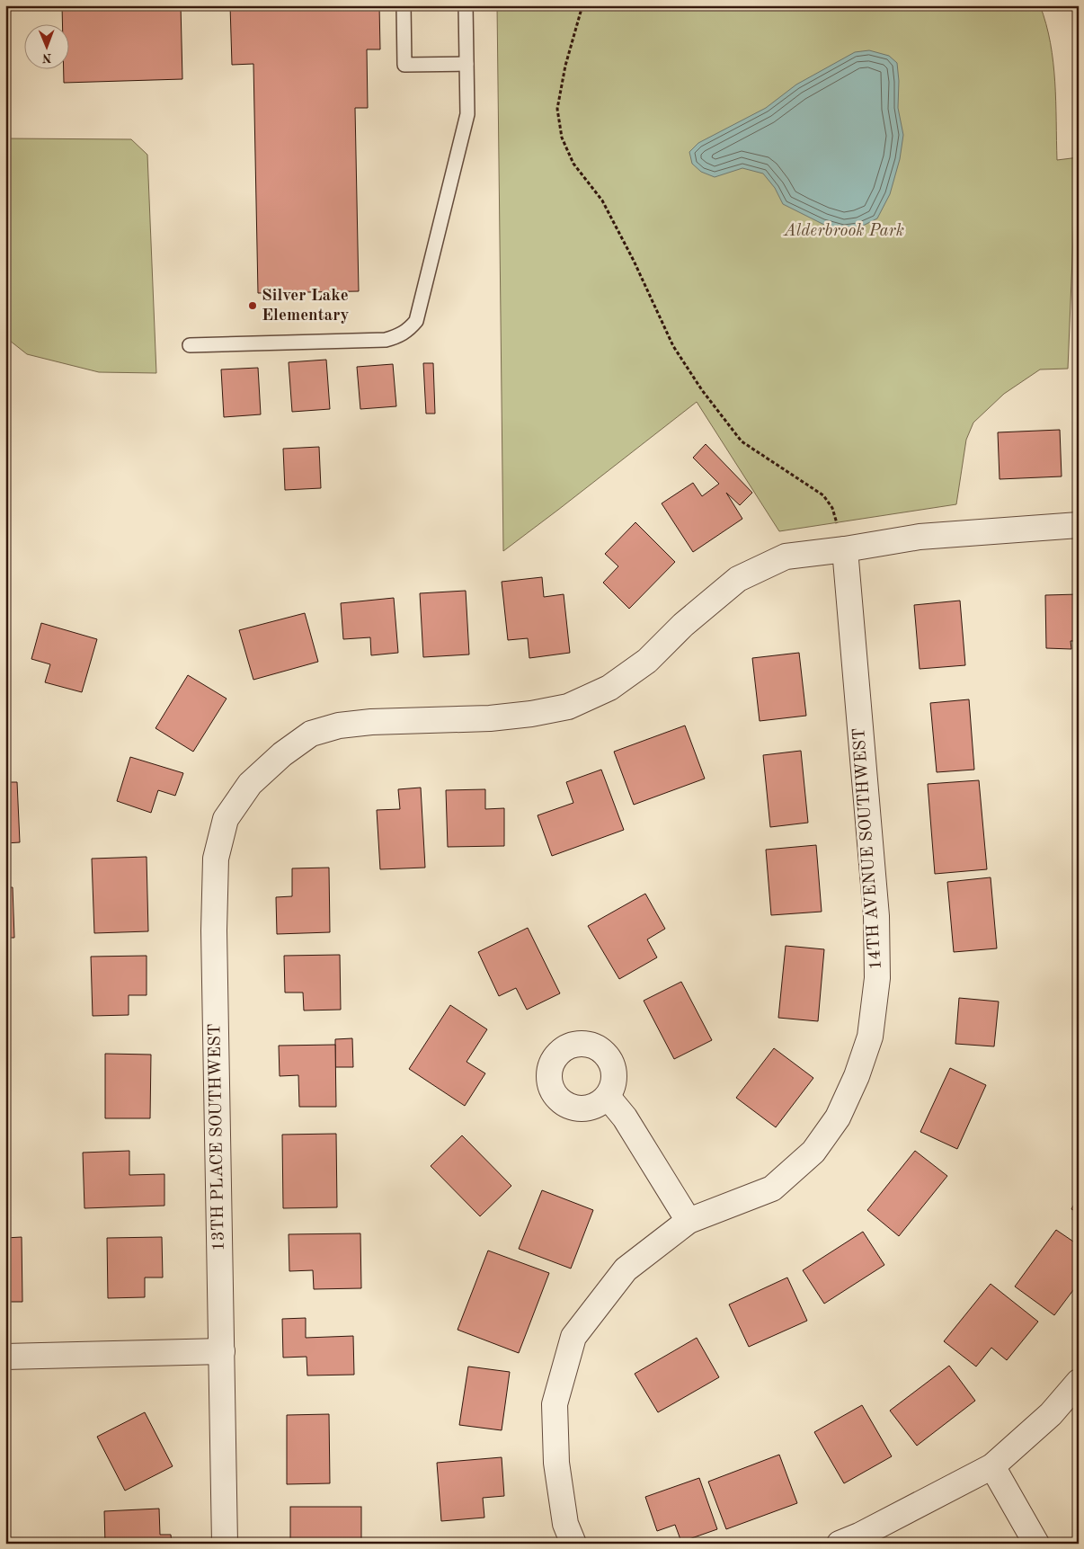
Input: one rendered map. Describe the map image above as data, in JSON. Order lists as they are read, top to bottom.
{
  "streets": {
    "street": ["14TH AVENUE SOUTHWEST", "13TH PLACE SOUTHWEST"]
  },
  "crossings": [
    ["14TH AVENUE SOUTHWEST", "13TH PLACE SOUTHWEST"]
  ],
  "parks": ["Alderbrook Park"],
  "places": ["Silver Lake Elementary"],
  "north": "bottom"
}
